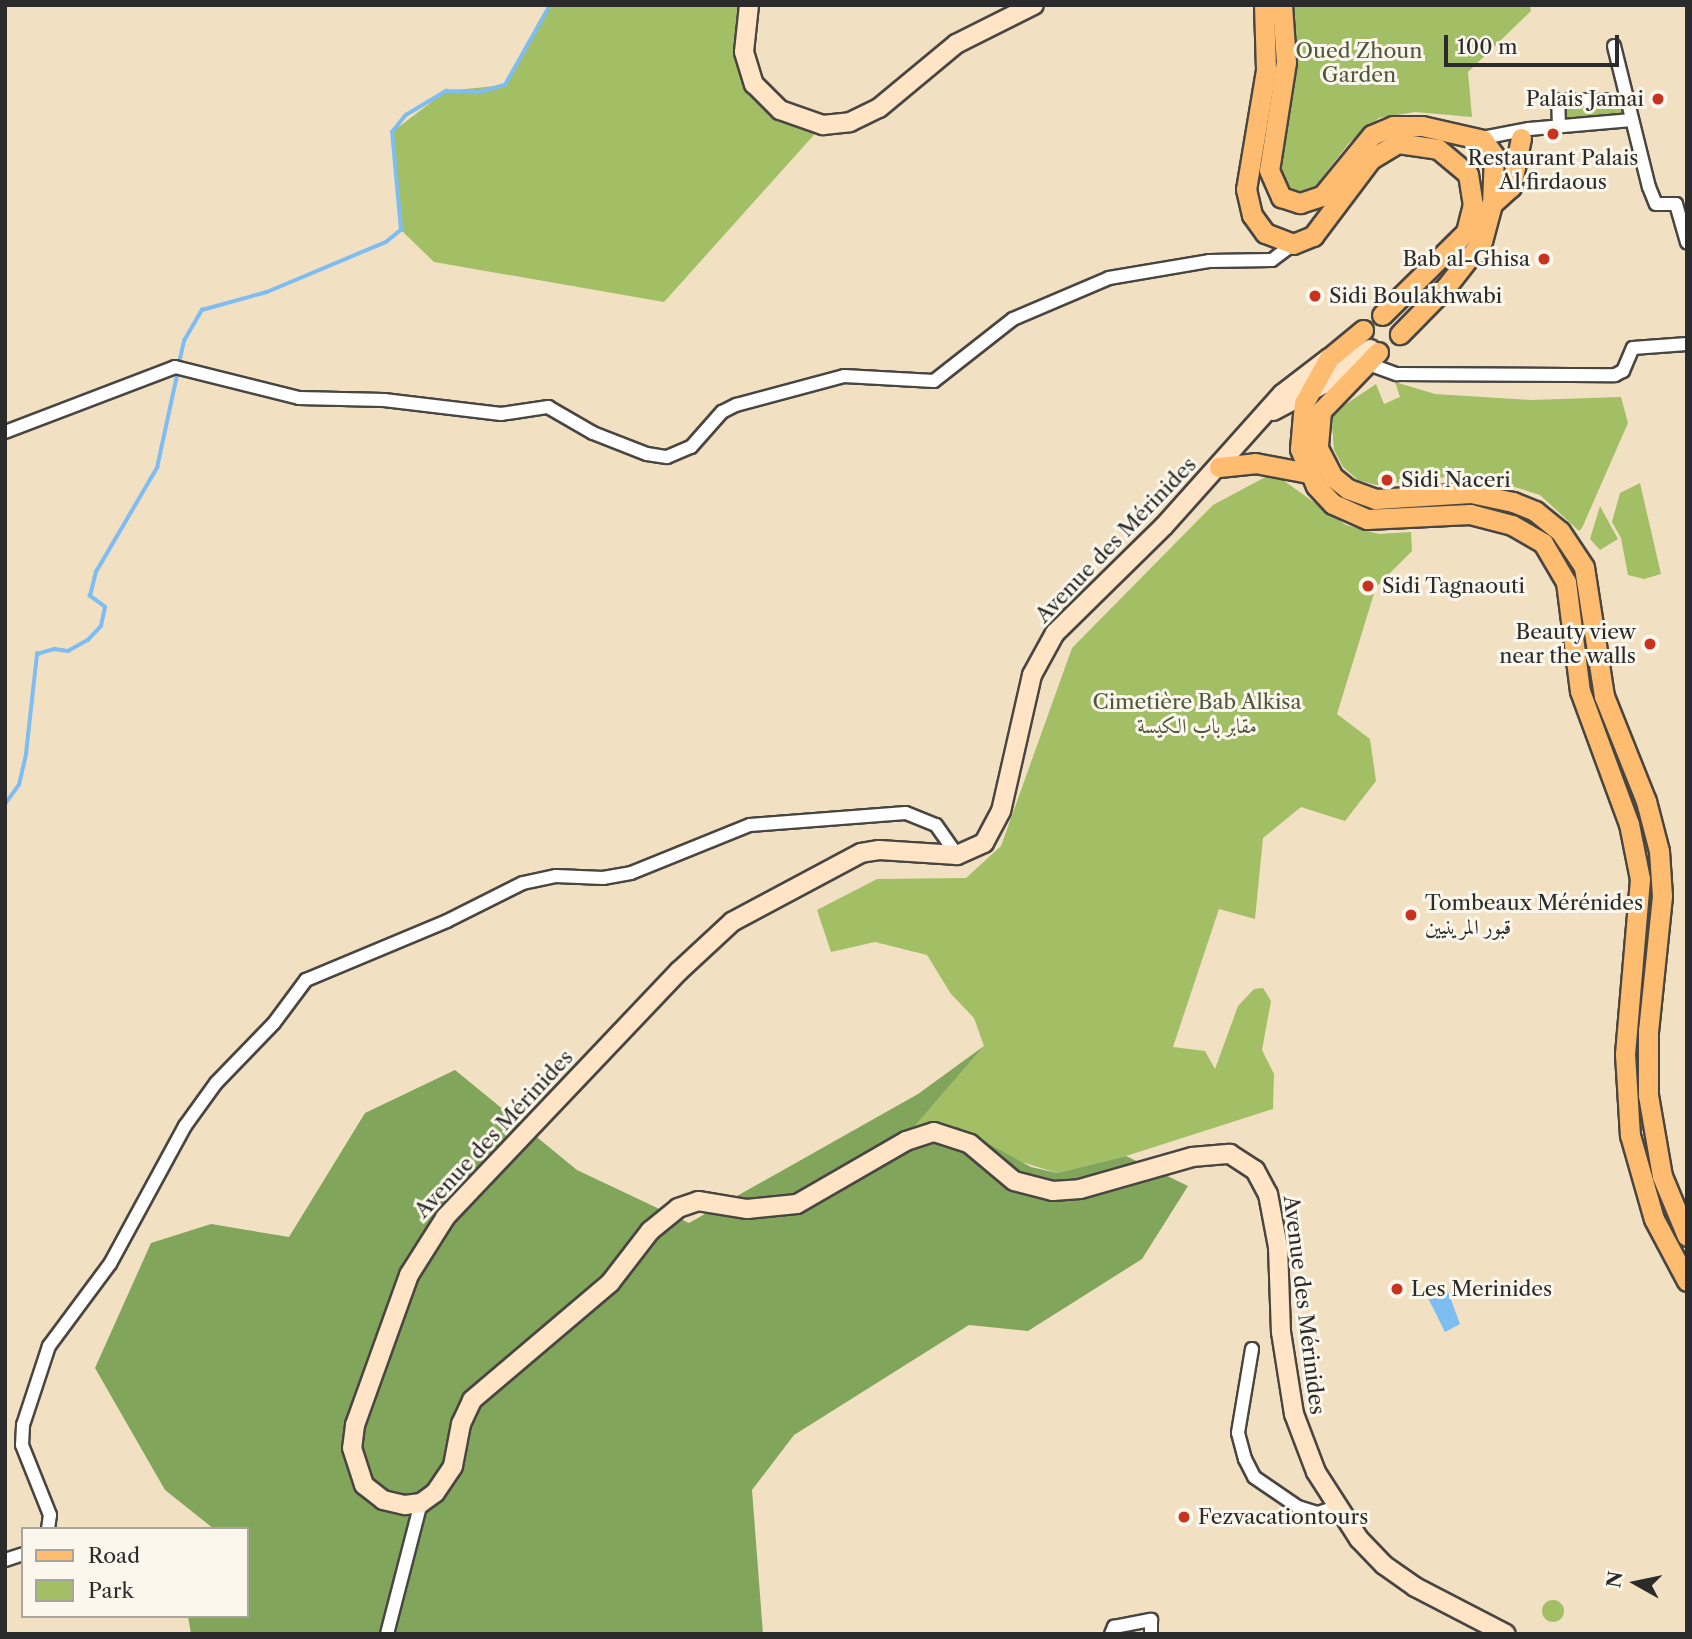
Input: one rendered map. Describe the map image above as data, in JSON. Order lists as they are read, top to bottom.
{
  "streets": {
    "main road": ["Avenue des Mérinides"]
  },
  "parks": ["Oued Zhoun Garden", "Cimetière Bab Alkisa مقابر باب الكيسة"],
  "places": [
    "Palais Jamai",
    "Restaurant Palais Al firdaous",
    "Bab al-Ghisa",
    "Sidi Boulakhwabi",
    "Sidi Naceri",
    "Sidi Tagnaouti",
    "Beauty view near the walls",
    "Tombeaux Mérénides قبور المرينيين",
    "Les Merinides",
    "Fezvacationtours"
  ],
  "legend": ["Road", "Park"],
  "scale_bar": "100 m",
  "north": "left"
}
